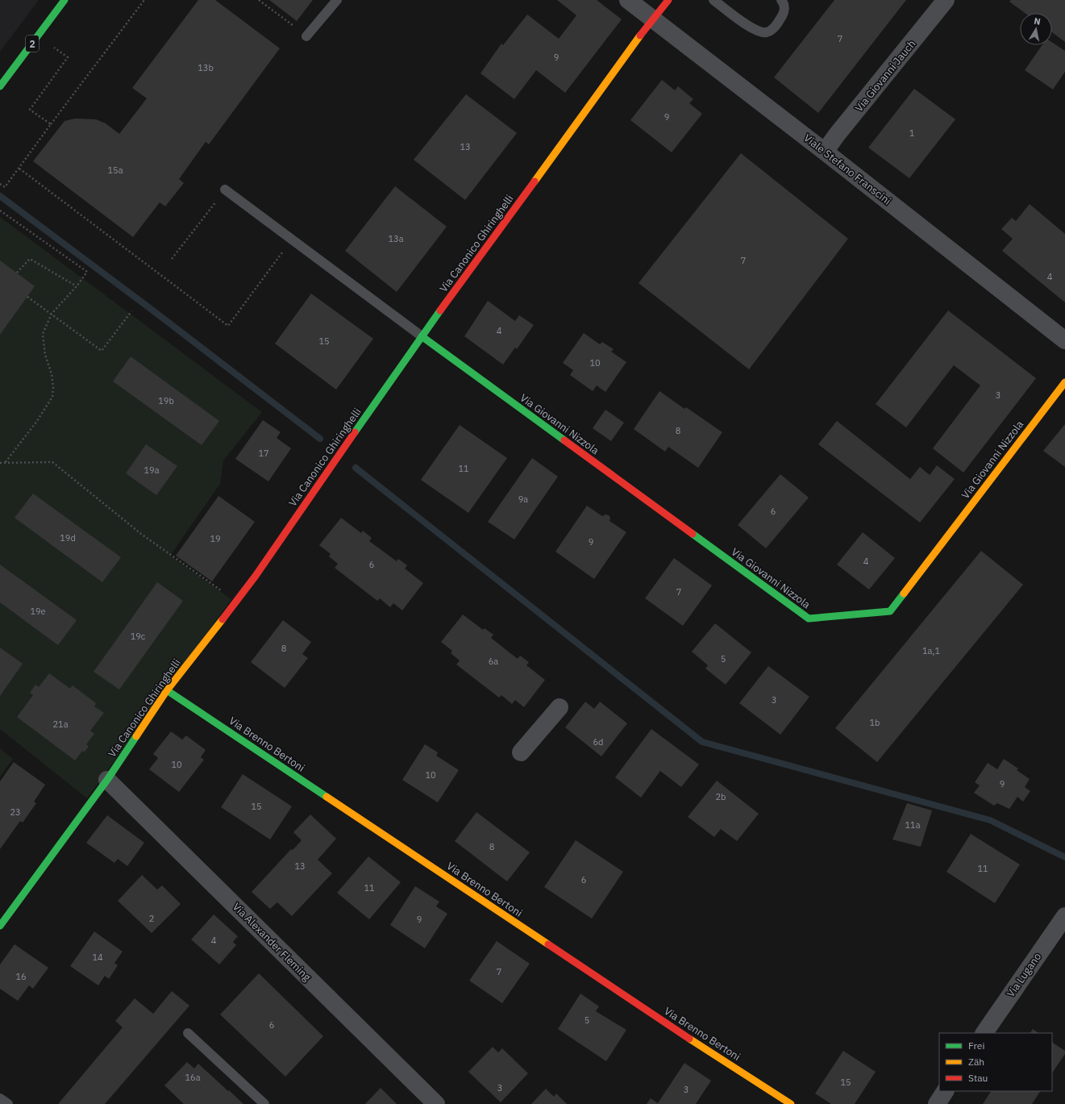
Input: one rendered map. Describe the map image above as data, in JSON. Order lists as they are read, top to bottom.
{
  "streets": {
    "street": [
      "2",
      "Via Giovanni Jauch",
      "Viale Stefano Franscini",
      "Via Canonico Ghiringhelli",
      "Via Giovanni Nizzola",
      "Via Brenno Bertoni",
      "Via Alexander Fleming",
      "Via Lugano"
    ]
  },
  "crossings": [
    ["Via Giovanni Jauch", "Viale Stefano Franscini"],
    ["Viale Stefano Franscini", "Via Canonico Ghiringhelli"],
    ["Via Canonico Ghiringhelli", "Via Giovanni Nizzola"],
    ["Via Canonico Ghiringhelli", "Via Brenno Bertoni"],
    ["Via Canonico Ghiringhelli", "Via Alexander Fleming"]
  ],
  "house_numbers": [
    "7",
    "9",
    "13b",
    "9",
    "1",
    "13",
    "15a",
    "13a",
    "7",
    "4",
    "4",
    "15",
    "10",
    "3",
    "19b",
    "8",
    "17",
    "11",
    "19a",
    "9a",
    "6",
    "19d",
    "19",
    "9",
    "4",
    "6",
    "7",
    "19e",
    "19c",
    "8",
    "1a,1",
    "5",
    "6a",
    "3",
    "1b",
    "21a",
    "6d",
    "10",
    "10",
    "9",
    "2b",
    "15",
    "23",
    "11a",
    "8",
    "13",
    "11",
    "6",
    "11",
    "2",
    "9",
    "4",
    "14",
    "7",
    "16",
    "5",
    "6",
    "16a",
    "15",
    "3",
    "3"
  ],
  "legend": ["Frei", "Zäh", "Stau"],
  "north": "top"
}
